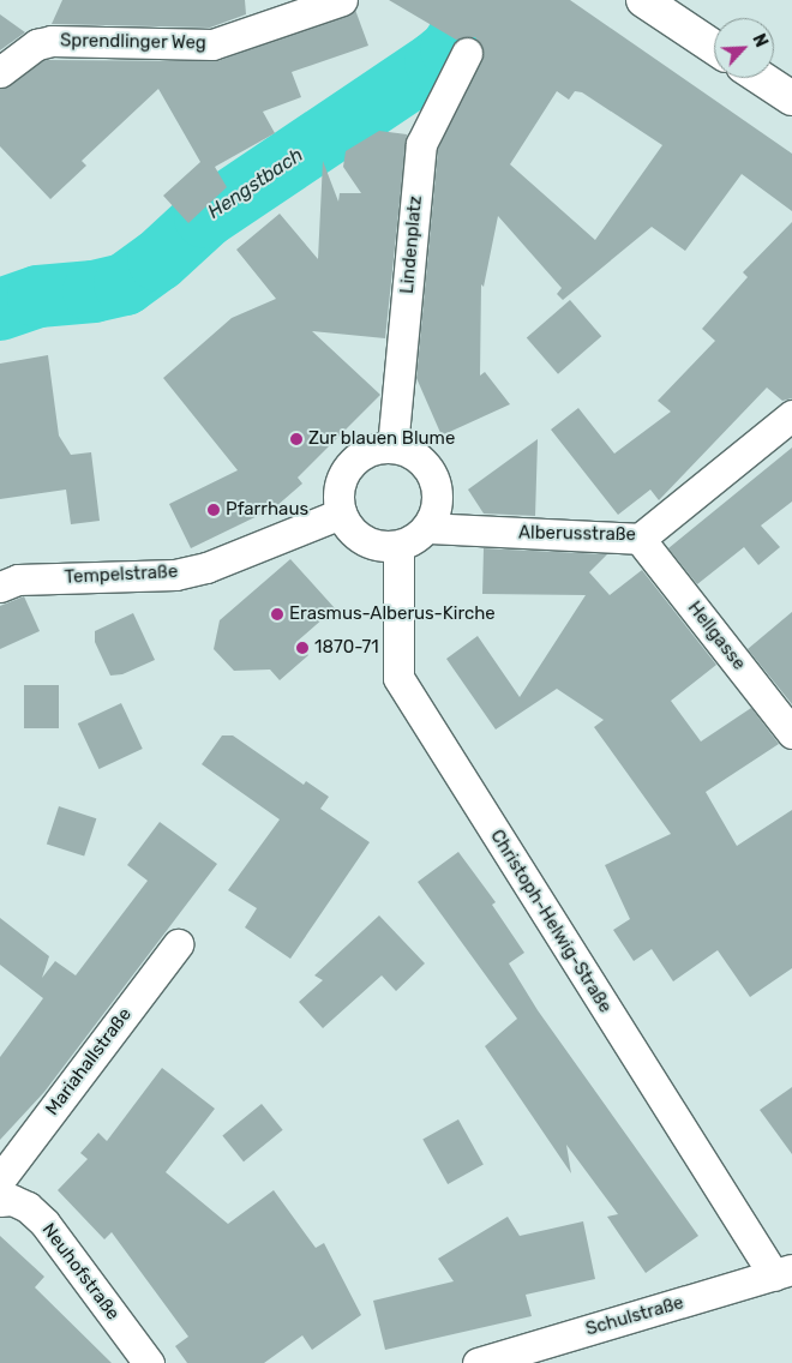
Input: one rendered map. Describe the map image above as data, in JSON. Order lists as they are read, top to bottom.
{
  "streets": {
    "street": [
      "Sprendlinger Weg",
      "Lindenplatz",
      "Alberusstraße",
      "Tempelstraße",
      "Hellgasse",
      "Christoph-Helwig-Straße",
      "Mariahallstraße",
      "Neuhofstraße",
      "Schulstraße"
    ]
  },
  "crossings": [
    ["Lindenplatz", "Alberusstraße"],
    ["Lindenplatz", "Tempelstraße"],
    ["Lindenplatz", "Christoph-Helwig-Straße"],
    ["Alberusstraße", "Tempelstraße"],
    ["Alberusstraße", "Hellgasse"],
    ["Alberusstraße", "Christoph-Helwig-Straße"],
    ["Tempelstraße", "Christoph-Helwig-Straße"],
    ["Christoph-Helwig-Straße", "Schulstraße"]
  ],
  "water": ["Hengstbach"],
  "places": [
    "Zur blauen Blume",
    "Pfarrhaus",
    "Erasmus-Alberus-Kirche",
    "1870-71"
  ],
  "north": "top right"
}
